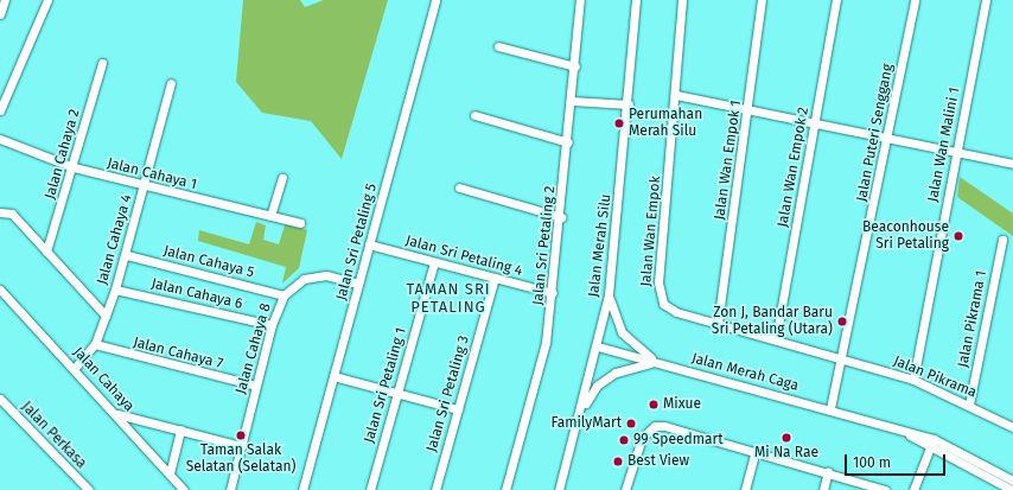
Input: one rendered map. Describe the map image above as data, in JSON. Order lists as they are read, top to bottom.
{
  "streets": {
    "street": [
      "Jalan Puteri Senggang",
      "Jalan Wan Malini 1",
      "Jalan Cahaya 2",
      "Jalan Wan Empok 1",
      "Jalan Wan Empok 2",
      "Jalan Cahaya 1",
      "Jalan Wan Empok",
      "Jalan Cahaya 4",
      "Jalan Sri Petaling 5",
      "Jalan Sri Petaling 2",
      "Jalan Merah Silu",
      "Jalan Sri Petaling 4",
      "Jalan Cahaya 5",
      "Jalan Cahaya 6",
      "Jalan Pikrama 1",
      "Jalan Cahaya 8",
      "Jalan Cahaya 7",
      "Jalan Merah Caga",
      "Jalan Pikrama",
      "Jalan Cahaya",
      "Jalan Sri Petaling 1",
      "Jalan Sri Petaling 3",
      "Jalan Perkasa"
    ]
  },
  "crossings": [
    ["Jalan Puteri Senggang", "Jalan Wan Empok"],
    ["Jalan Puteri Senggang", "Jalan Merah Caga"],
    ["Jalan Puteri Senggang", "Jalan Pikrama"],
    ["Jalan Wan Malini 1", "Jalan Pikrama"],
    ["Jalan Cahaya 2", "Jalan Cahaya 1"],
    ["Jalan Wan Empok 1", "Jalan Wan Empok"],
    ["Jalan Wan Empok 2", "Jalan Wan Empok"],
    ["Jalan Cahaya 1", "Jalan Cahaya 4"],
    ["Jalan Wan Empok", "Jalan Pikrama"],
    ["Jalan Cahaya 4", "Jalan Cahaya 5"],
    ["Jalan Cahaya 4", "Jalan Cahaya 6"],
    ["Jalan Cahaya 4", "Jalan Cahaya 7"],
    ["Jalan Cahaya 4", "Jalan Cahaya"],
    ["Jalan Sri Petaling 5", "Jalan Sri Petaling 4"],
    ["Jalan Sri Petaling 5", "Jalan Cahaya 8"],
    ["Jalan Sri Petaling 2", "Jalan Sri Petaling 4"],
    ["Jalan Merah Silu", "Jalan Merah Caga"],
    ["Jalan Sri Petaling 4", "Jalan Sri Petaling 1"],
    ["Jalan Sri Petaling 4", "Jalan Sri Petaling 3"],
    ["Jalan Cahaya 5", "Jalan Cahaya 8"],
    ["Jalan Cahaya 6", "Jalan Cahaya 8"],
    ["Jalan Pikrama 1", "Jalan Pikrama"],
    ["Jalan Cahaya 8", "Jalan Cahaya 7"]
  ],
  "districts": ["TAMAN SRI PETALING"],
  "places": [
    "Perumahan Merah Silu",
    "Beaconhouse Sri Petaling",
    "Zon J, Bandar Baru Sri Petaling (Utara)",
    "Mixue",
    "FamilyMart",
    "Taman Salak Selatan (Selatan)",
    "Mi Na Rae",
    "99 Speedmart",
    "Best View"
  ],
  "scale_bar": "100 m"
}
